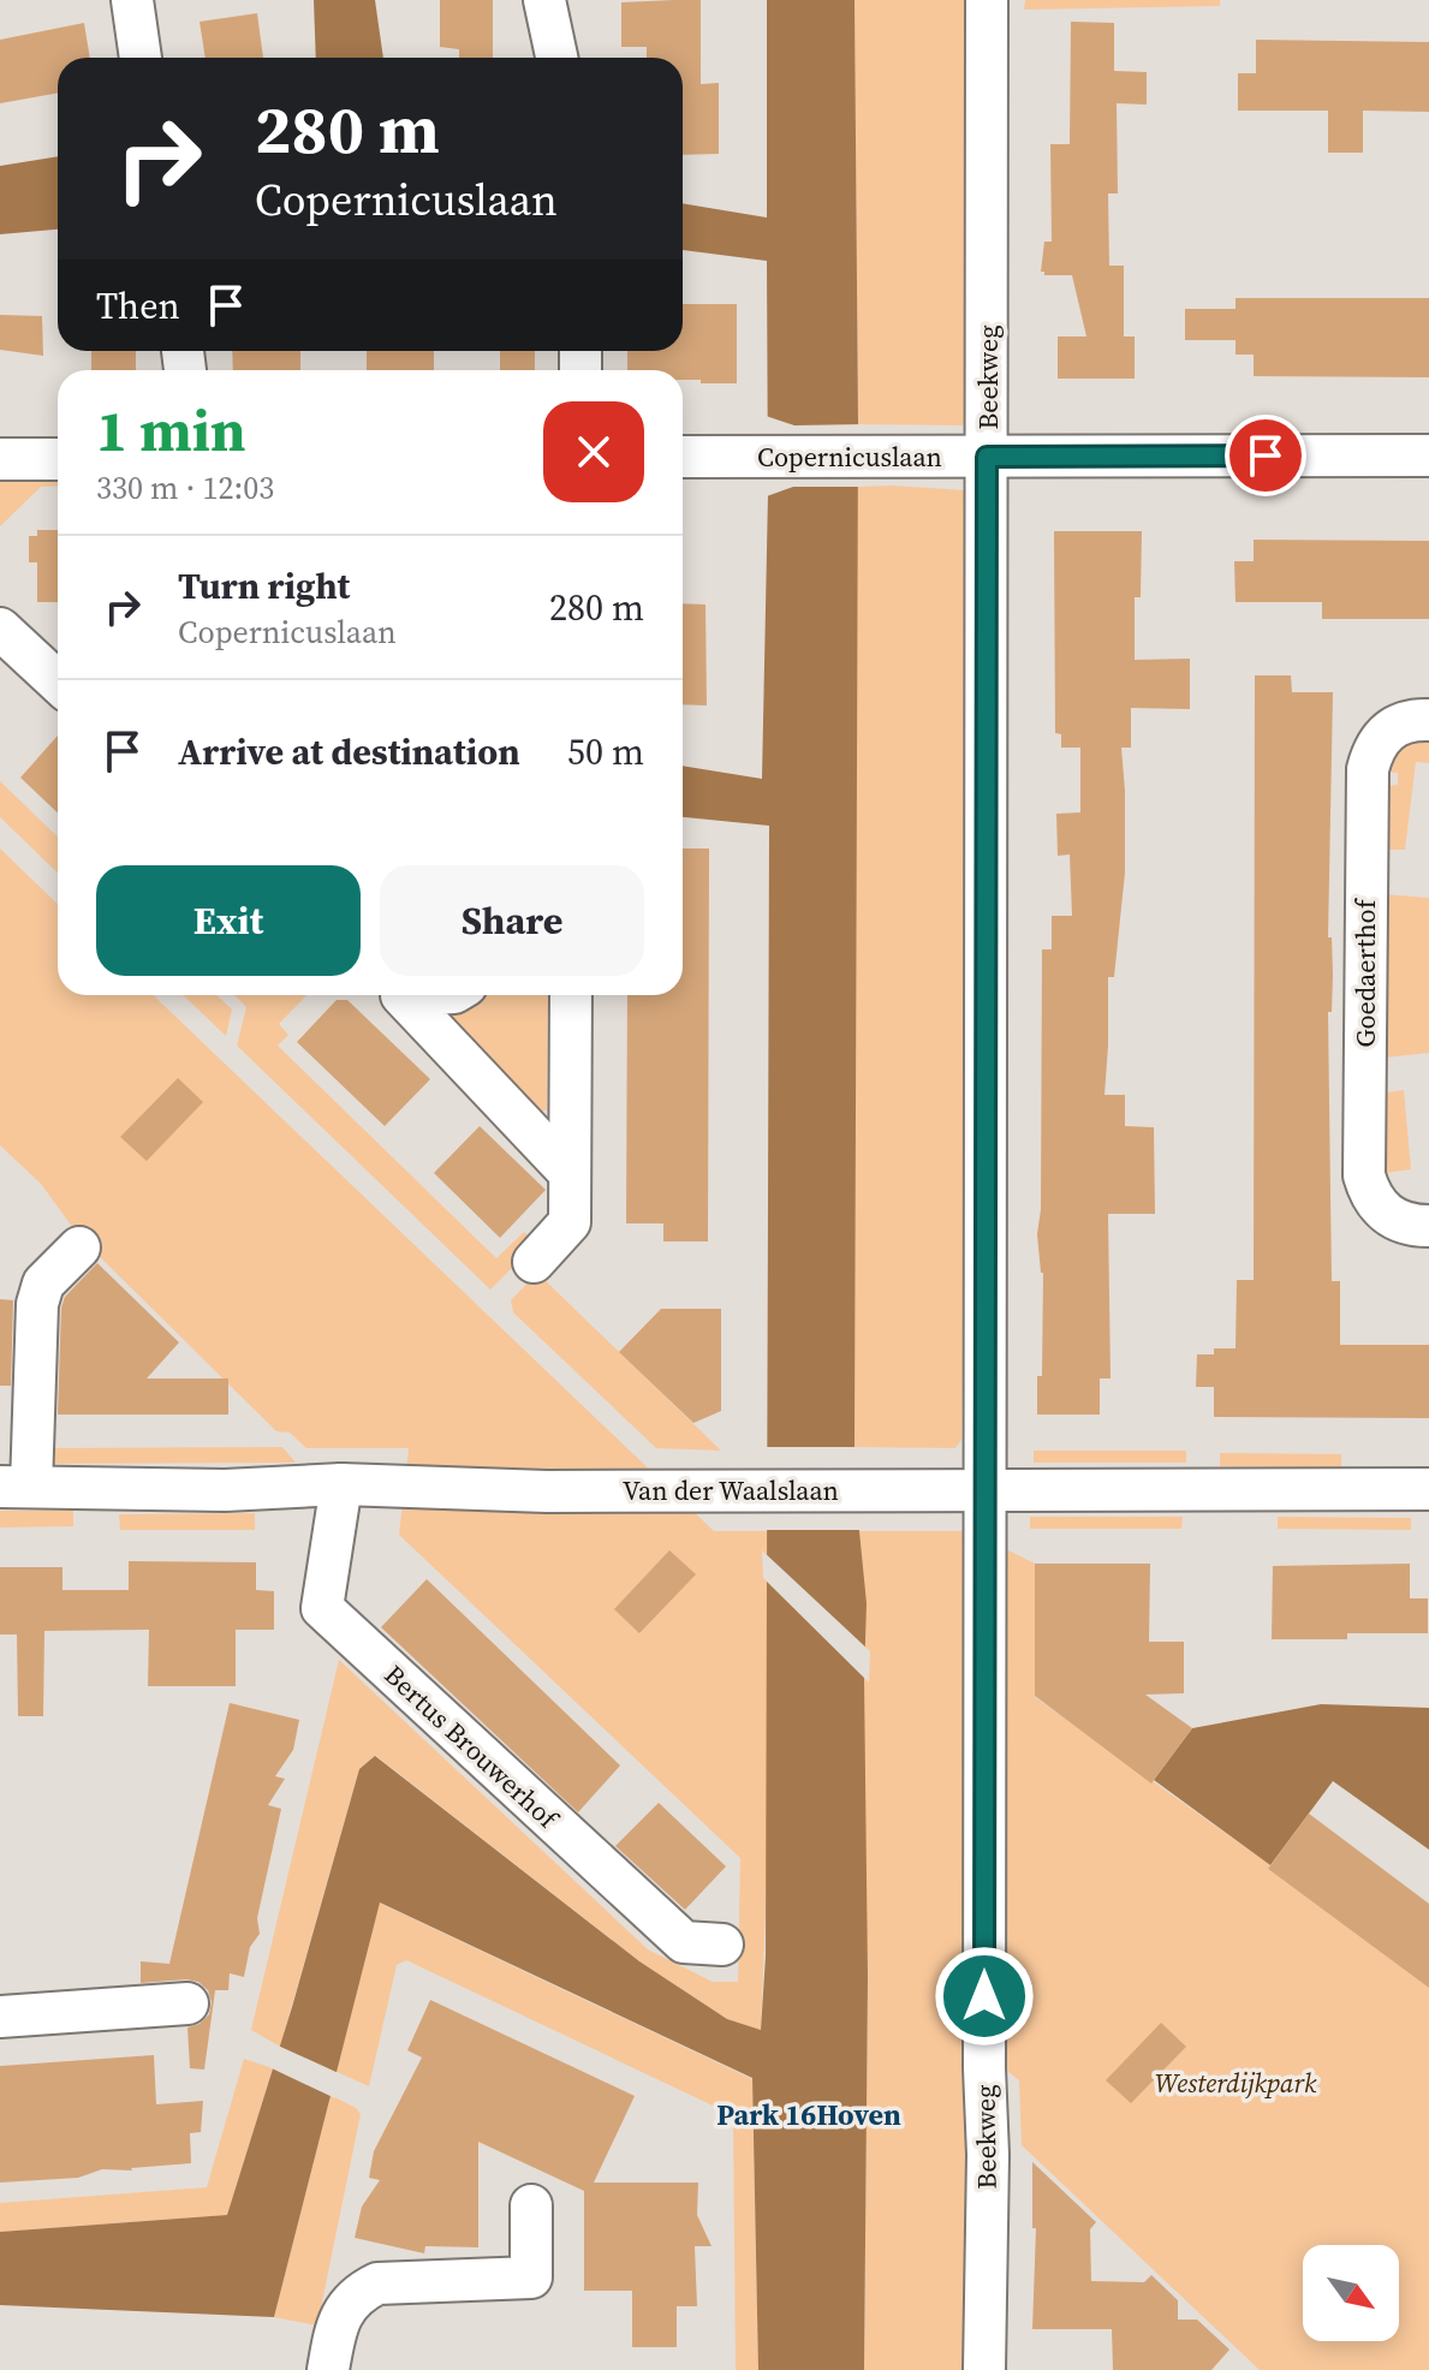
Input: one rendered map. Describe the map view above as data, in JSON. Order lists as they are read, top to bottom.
{
  "streets": {
    "street": [
      "Beekweg",
      "Copernicuslaan",
      "Goedaerthof",
      "Van der Waalslaan",
      "Bertus Brouwerhof"
    ]
  },
  "crossings": [
    ["Beekweg", "Copernicuslaan"],
    ["Beekweg", "Van der Waalslaan"],
    ["Van der Waalslaan", "Bertus Brouwerhof"]
  ],
  "districts": ["Park 16Hoven"],
  "parks": ["Westerdijkpark"],
  "north": "bottom right",
  "page": {
    "turn": ["280 m", "Copernicuslaan"],
    "then": "Then",
    "heading": ["1 min", "330 m · 12:03"],
    "list": [
      {
        "name": "Turn right",
        "note": "Copernicuslaan",
        "value": "280 m"
      },
      {
        "name": "Arrive at destination",
        "value": "50 m"
      }
    ],
    "buttons": ["Exit", "Share"]
  }
}
